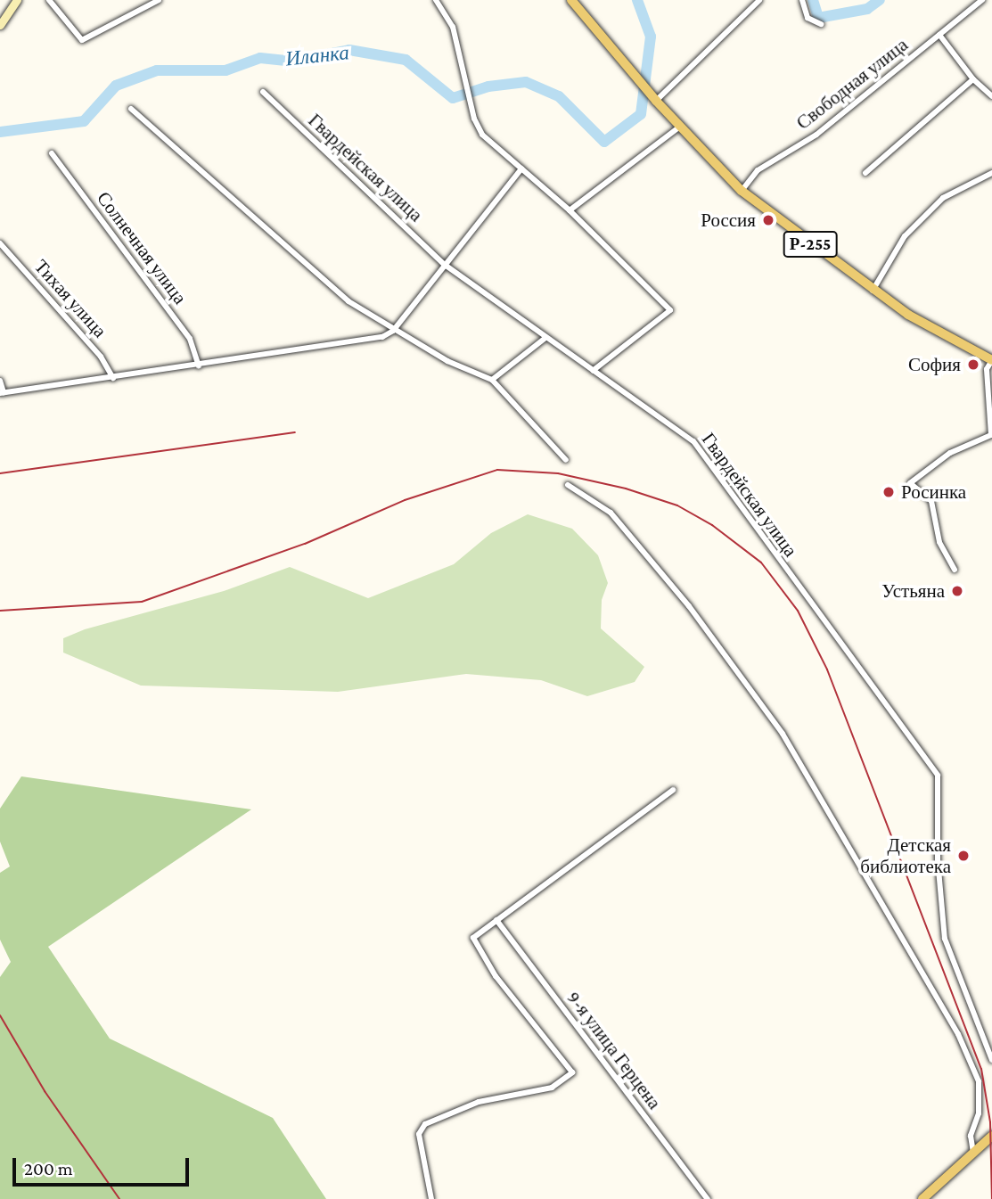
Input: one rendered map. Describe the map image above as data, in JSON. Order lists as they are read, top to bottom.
{
  "streets": {
    "main road": ["Р-255"],
    "street": [
      "Свободная улица",
      "Гвардейская улица",
      "Солнечная улица",
      "Тихая улица",
      "9-я улица Герцена"
    ]
  },
  "crossings": [
    ["Свободная улица", "Р-255"]
  ],
  "water": ["Иланка"],
  "places": [
    "Россия",
    "София",
    "Росинка",
    "Устьяна",
    "Детская библиотека"
  ],
  "scale_bar": "200 m"
}
